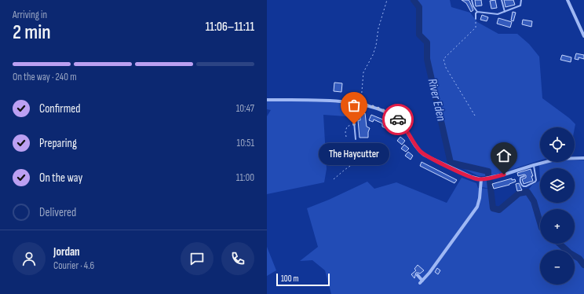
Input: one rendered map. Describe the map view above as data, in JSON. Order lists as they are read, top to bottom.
{
  "water": ["River Eden"],
  "places": ["The Haycutter"],
  "scale_bar": "100 m",
  "page": {
    "heading": ["2 min", "Arriving in", "11:06–11:11"],
    "panel": ["Jordan", "Courier · 4.6"],
    "bar": "On the way · 240 m",
    "list": [
      ["Confirmed", "10:47"],
      ["Preparing", "10:51"],
      ["On the way", "11:00"],
      "Delivered"
    ],
    "map_buttons": ["+", "−"],
    "bubble": "The Haycutter",
    "scale": "100 m"
  }
}
